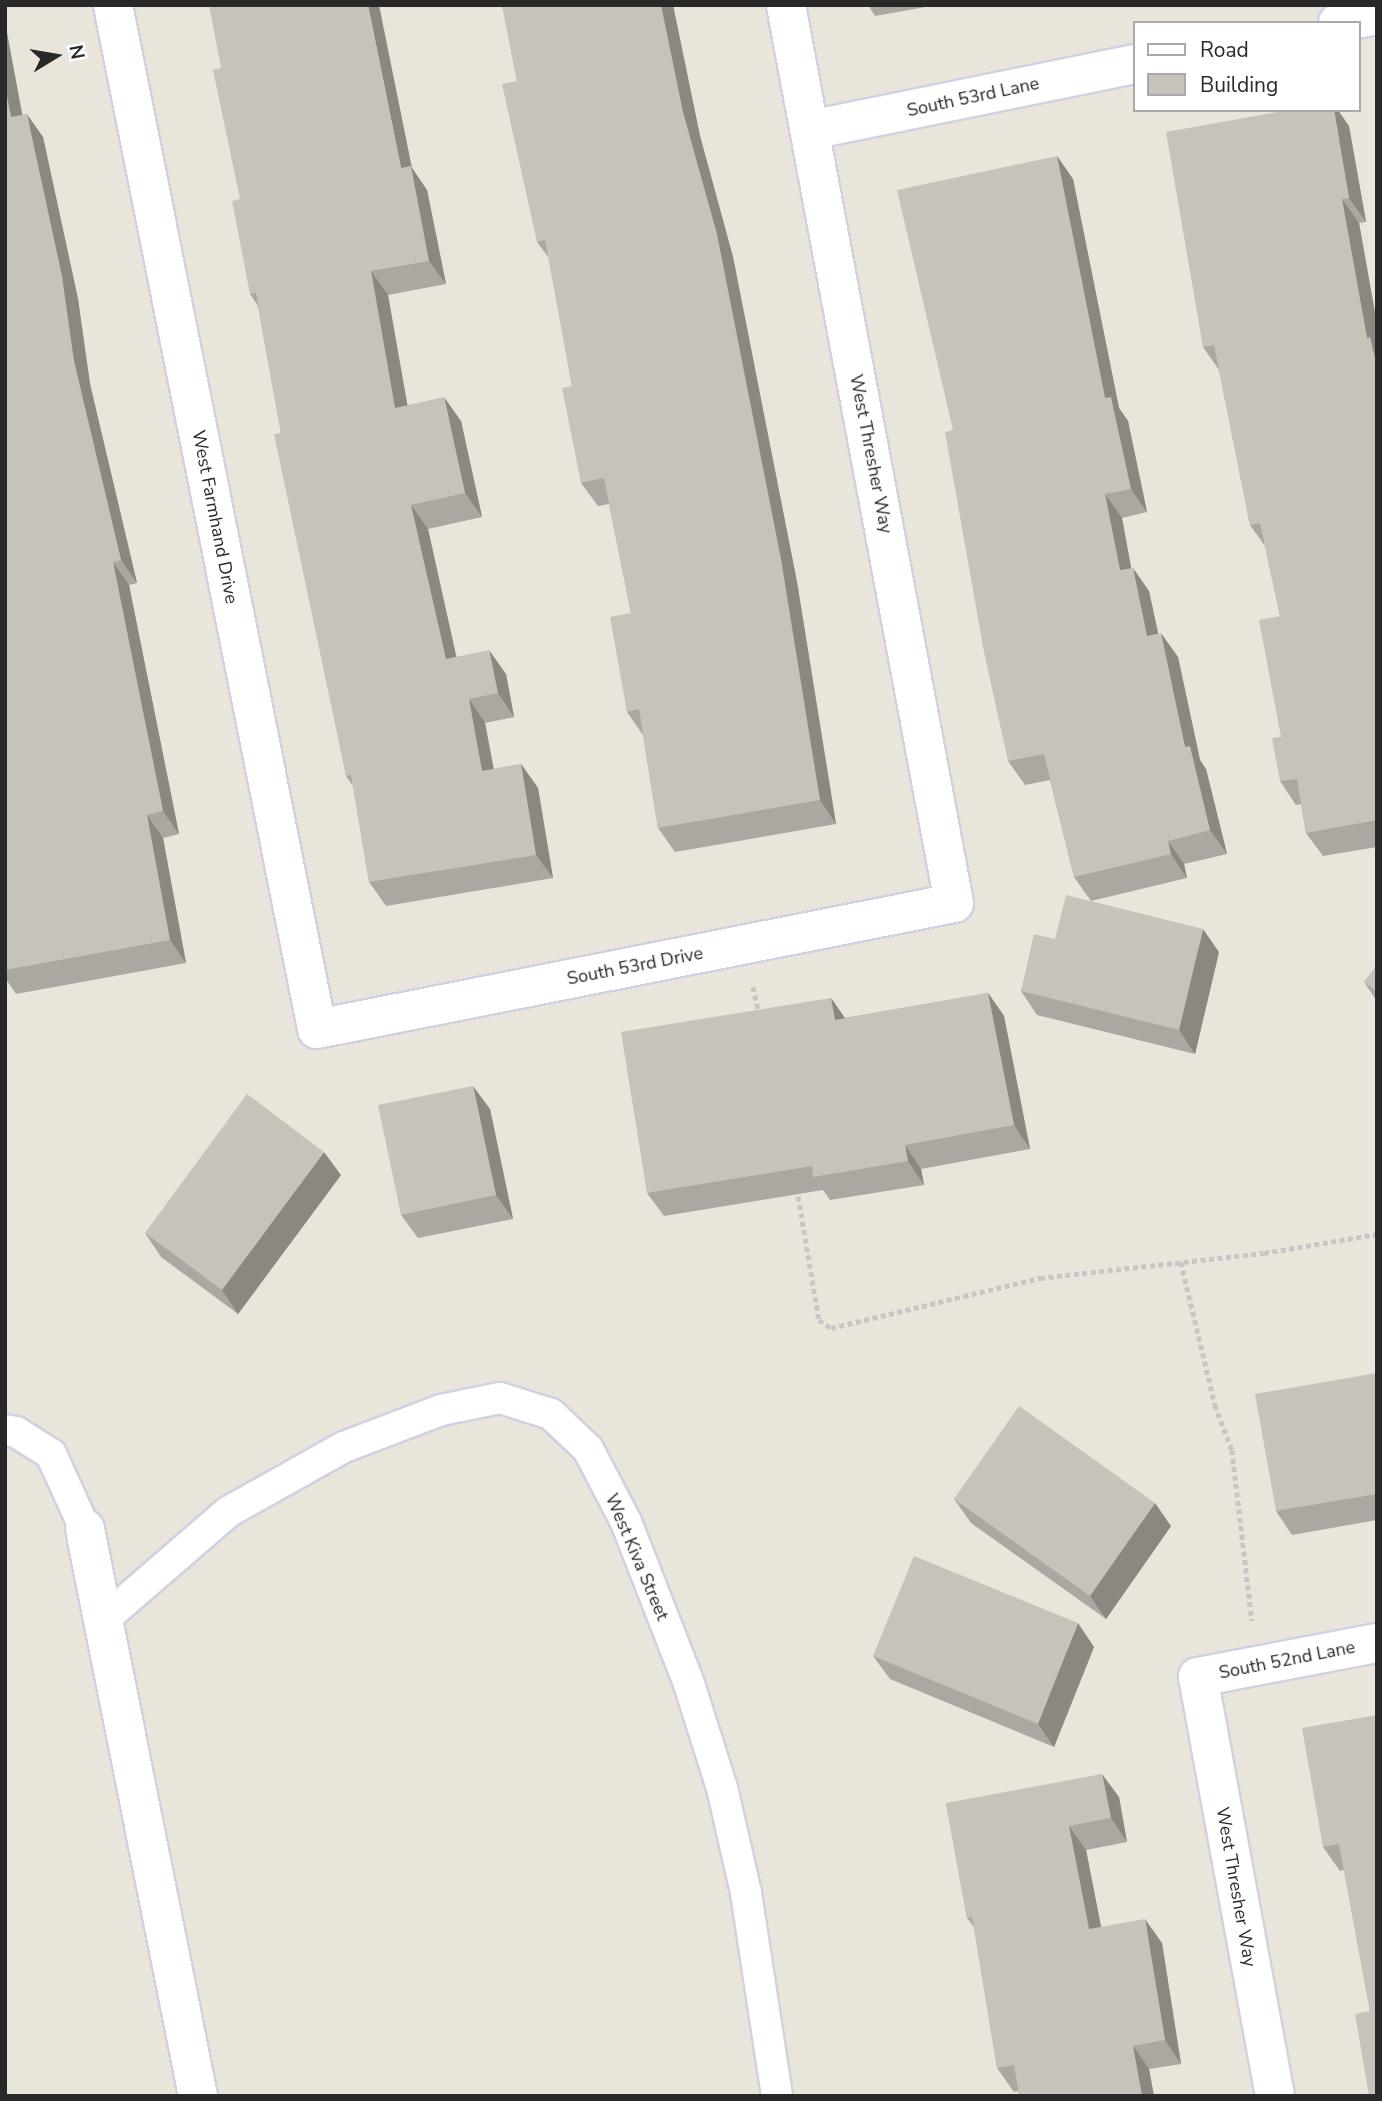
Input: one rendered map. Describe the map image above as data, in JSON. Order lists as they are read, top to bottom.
{
  "streets": {
    "street": [
      "South 53rd Lane",
      "West Thresher Way",
      "West Farmhand Drive",
      "South 53rd Drive",
      "South 52nd Lane"
    ],
    "lane": ["West Kiva Street"]
  },
  "crossings": [
    ["South 53rd Lane", "West Thresher Way"],
    ["West Thresher Way", "South 53rd Drive"],
    ["West Thresher Way", "South 52nd Lane"],
    ["West Farmhand Drive", "South 53rd Drive"]
  ],
  "legend": ["Road", "Building"],
  "north": "right"
}
